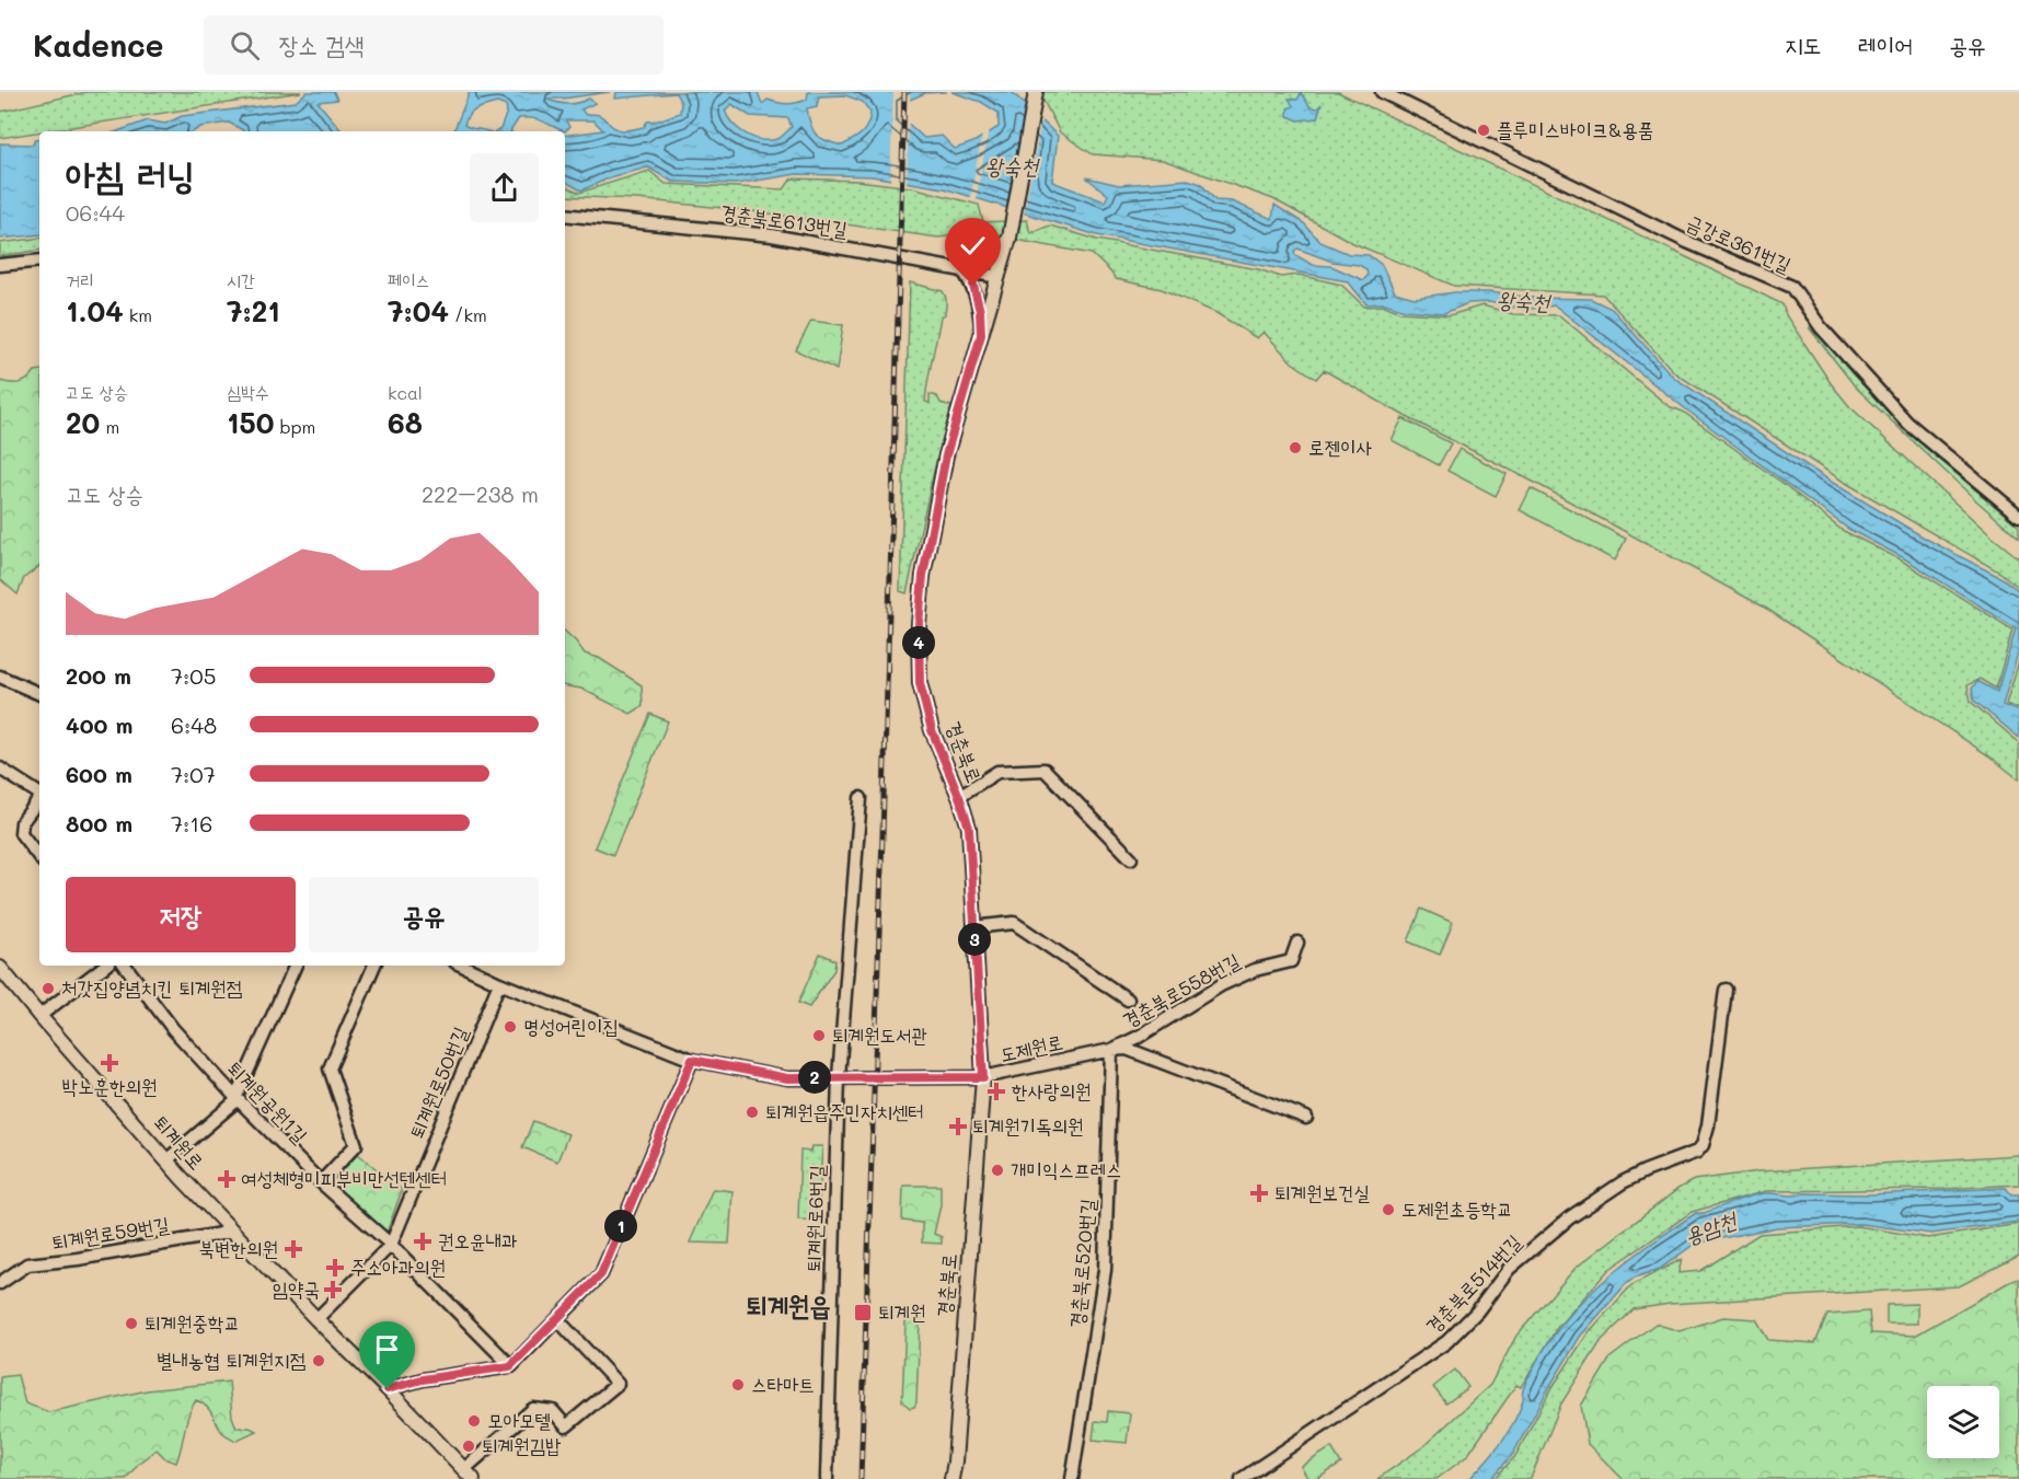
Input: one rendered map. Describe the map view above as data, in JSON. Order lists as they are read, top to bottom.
{
  "streets": {
    "street": [
      "경춘북로613번길",
      "금강로361번길",
      "경춘북로",
      "경춘북로558번길",
      "도제원로",
      "퇴계원로50번길",
      "퇴계원공원1길",
      "퇴계원로",
      "퇴계원로6번길",
      "퇴계원로59번길",
      "경춘북로520번길",
      "경춘북로514번길"
    ]
  },
  "crossings": [
    ["경춘북로613번길", "경춘북로"],
    ["경춘북로", "도제원로"],
    ["경춘북로558번길", "도제원로"],
    ["경춘북로558번길", "경춘북로520번길"],
    ["도제원로", "퇴계원로50번길"],
    ["도제원로", "퇴계원로6번길"],
    ["도제원로", "경춘북로520번길"],
    ["퇴계원로50번길", "퇴계원공원1길"],
    ["퇴계원로50번길", "퇴계원로"],
    ["퇴계원로", "퇴계원로59번길"]
  ],
  "districts": ["퇴계원읍"],
  "water": ["왕숙천", "용암천"],
  "places": {
    "other": [
      "플루미스바이크&용품",
      "로젠이사",
      "처갓집양념치킨 퇴계원점",
      "명성어린이집",
      "퇴계원도서관",
      "퇴계원읍주민자치센터",
      "개미익스프레스",
      "도제원초등학교",
      "퇴계원중학교",
      "별내농협 퇴계원지점",
      "스타마트",
      "모아모텔",
      "퇴계원김밥"
    ],
    "health": [
      "박노훈한의원",
      "한사랑의원",
      "퇴계원기독의원",
      "여성체형미피부비만선텐센터",
      "퇴계원보건실",
      "권오윤내과",
      "북변한의원",
      "주소아과의원",
      "임약국"
    ],
    "transit": ["퇴계원"]
  },
  "page": {
    "header": "Kadence",
    "search": "장소 검색",
    "nav": ["지도", "레이어", "공유"],
    "heading": ["아침 러닝", "06:44"],
    "stats": [
      ["거리", "1.04 km"],
      ["시간", "7:21"],
      ["페이스", "7:04 /km"],
      ["고도 상승", "20 m"],
      ["심박수", "150 bpm"],
      ["kcal", "68"]
    ],
    "chart": ["고도 상승", "222–238 m"],
    "pins": [
      "4",
      "3",
      "2",
      "1"
    ],
    "list": [
      {
        "name": "200 m",
        "note": "7:05"
      },
      {
        "name": "400 m",
        "note": "6:48"
      },
      {
        "name": "600 m",
        "note": "7:07"
      },
      {
        "name": "800 m",
        "note": "7:16"
      }
    ],
    "buttons": ["저장", "공유"]
  }
}
